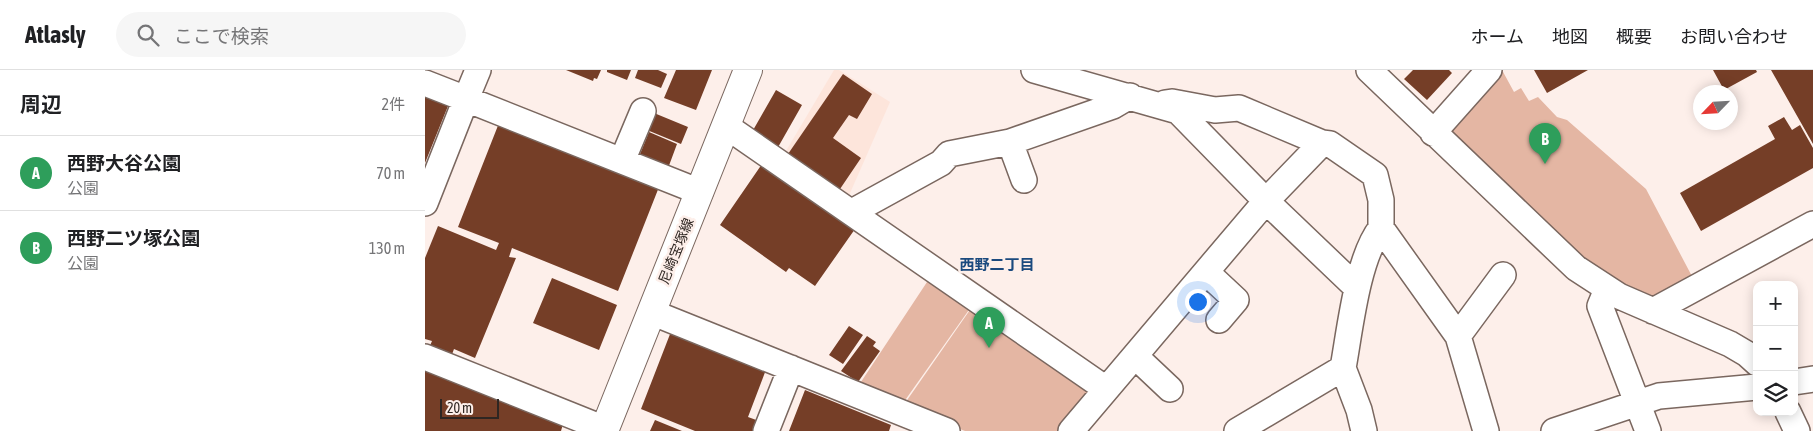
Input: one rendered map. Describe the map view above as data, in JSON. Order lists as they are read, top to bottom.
{
  "streets": {
    "main road": ["尼崎宝塚線"]
  },
  "districts": ["西野二丁目"],
  "scale_bar": "20 m",
  "north": "bottom left",
  "page": {
    "header": "Atlasly",
    "search": "ここで検索",
    "nav": [
      "ホーム",
      "地図",
      "概要",
      "お問い合わせ"
    ],
    "heading": ["周辺", "2件"],
    "pins": ["B", "A"],
    "list": [
      {
        "mark": "A",
        "name": "西野大谷公園",
        "note": "公園",
        "value": "70 m"
      },
      {
        "mark": "B",
        "name": "西野二ツ塚公園",
        "note": "公園",
        "value": "130 m"
      }
    ],
    "map_buttons": ["+", "−"],
    "scale": "20 m"
  }
}
